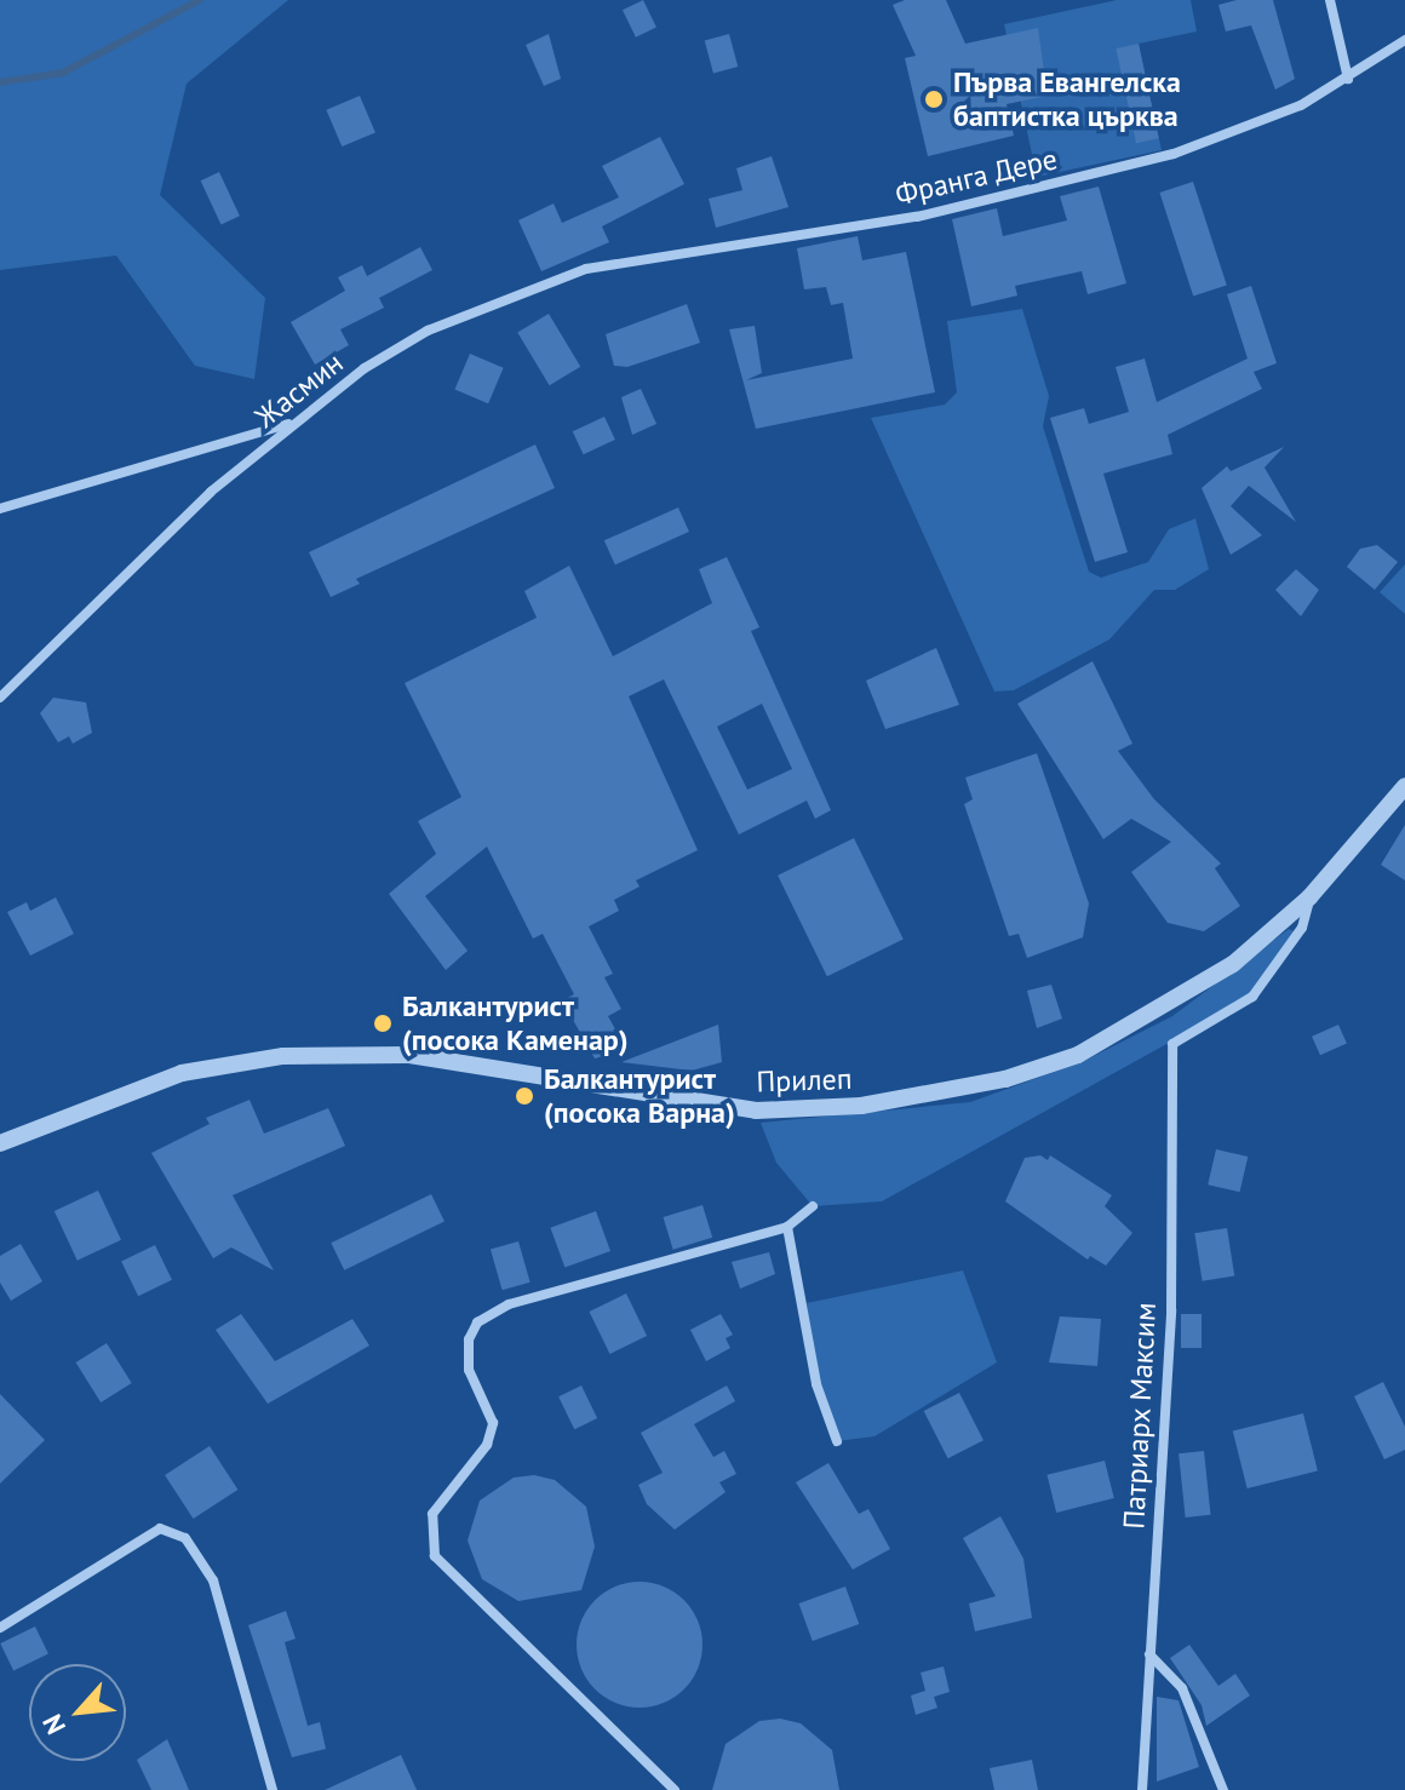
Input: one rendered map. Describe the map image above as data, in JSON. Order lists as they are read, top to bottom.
{
  "streets": {
    "street": [
      "Франга Дере",
      "Жасмин",
      "Прилеп",
      "Патриарх Максим"
    ]
  },
  "crossings": [
    ["Франга Дере", "Жасмин"],
    ["Прилеп", "Патриарх Максим"]
  ],
  "places": ["Първа Евангелска баптистка църква", "Балкантурист (посока Каменар)", "Балкантурист (посока Варна)"],
  "north": "bottom left"
}
